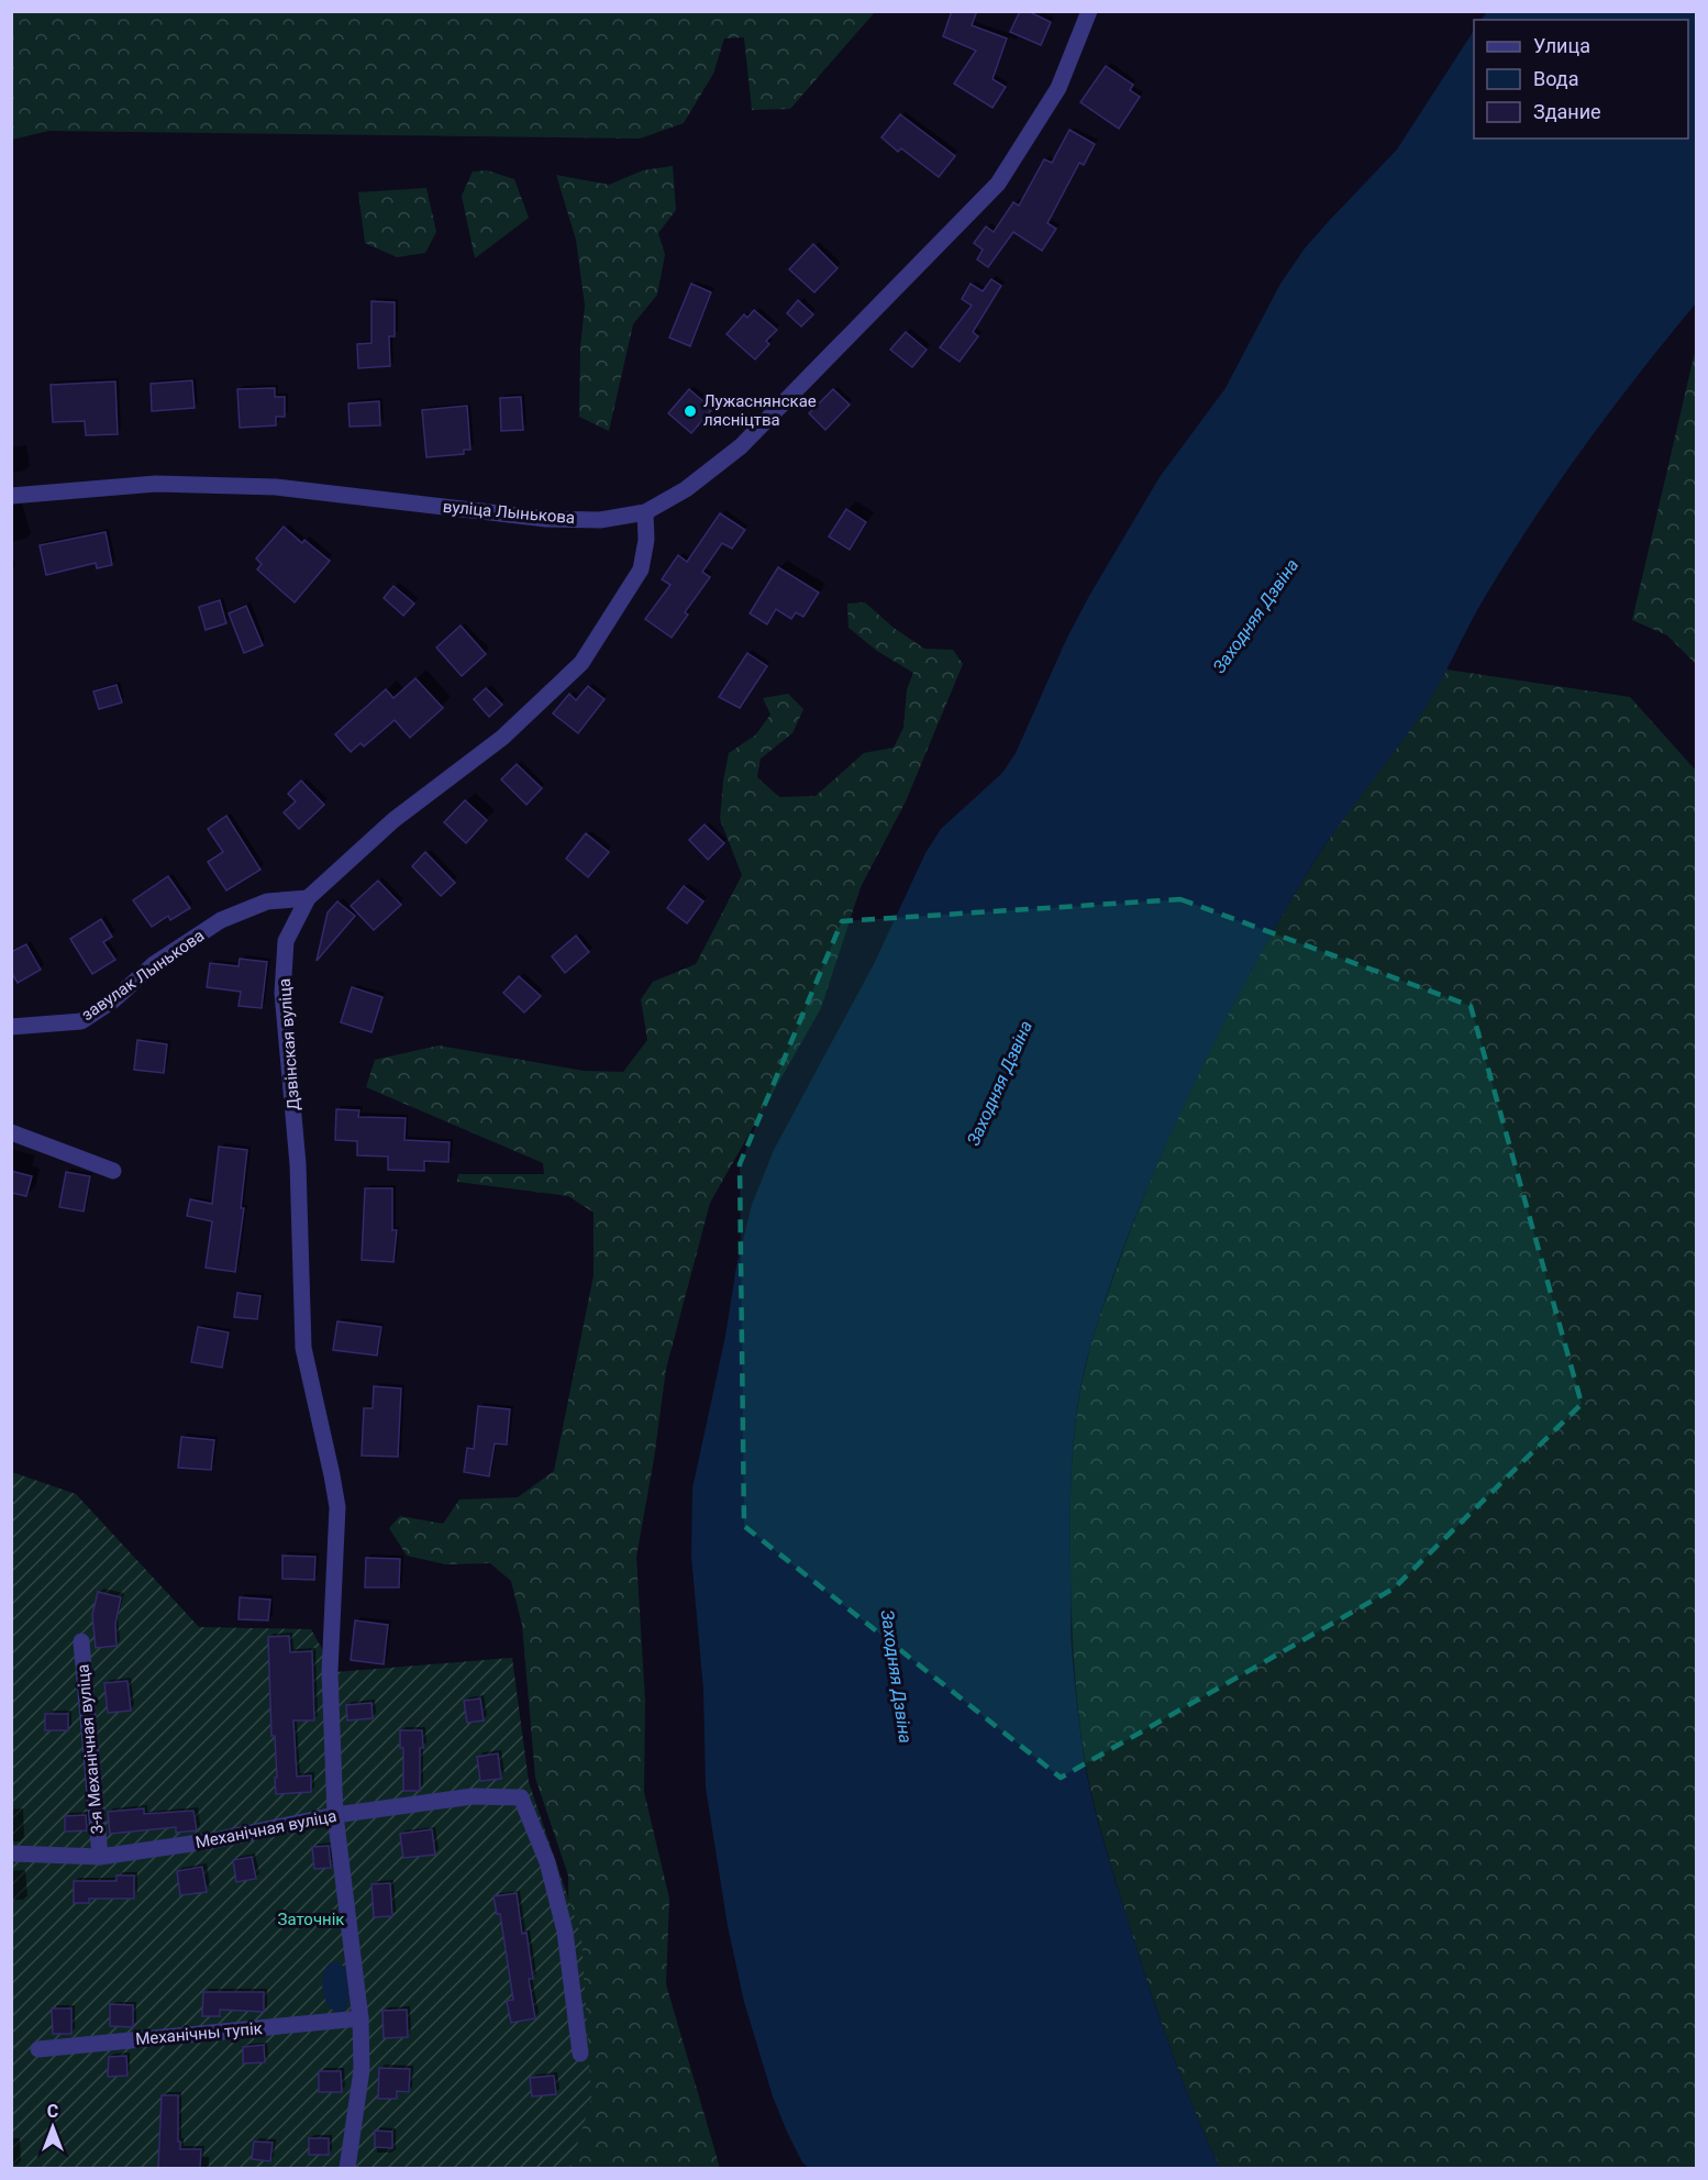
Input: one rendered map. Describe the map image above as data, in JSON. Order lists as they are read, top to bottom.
{
  "streets": {
    "street": [
      "вуліца Лынькова",
      "завулак Лынькова",
      "Дзвінская вуліца",
      "3-я Механічная вуліца",
      "Механічная вуліца",
      "Механічны тупік"
    ]
  },
  "crossings": [
    ["вуліца Лынькова", "Дзвінская вуліца"],
    ["завулак Лынькова", "Дзвінская вуліца"],
    ["Дзвінская вуліца", "Механічная вуліца"],
    ["Дзвінская вуліца", "Механічны тупік"],
    ["3-я Механічная вуліца", "Механічная вуліца"]
  ],
  "water": ["Заходняя Дзвіна"],
  "parks": ["Заточнік"],
  "places": ["Лужаснянскае лясніцтва"],
  "legend": ["Улица", "Вода", "Здание"],
  "north": "top"
}
